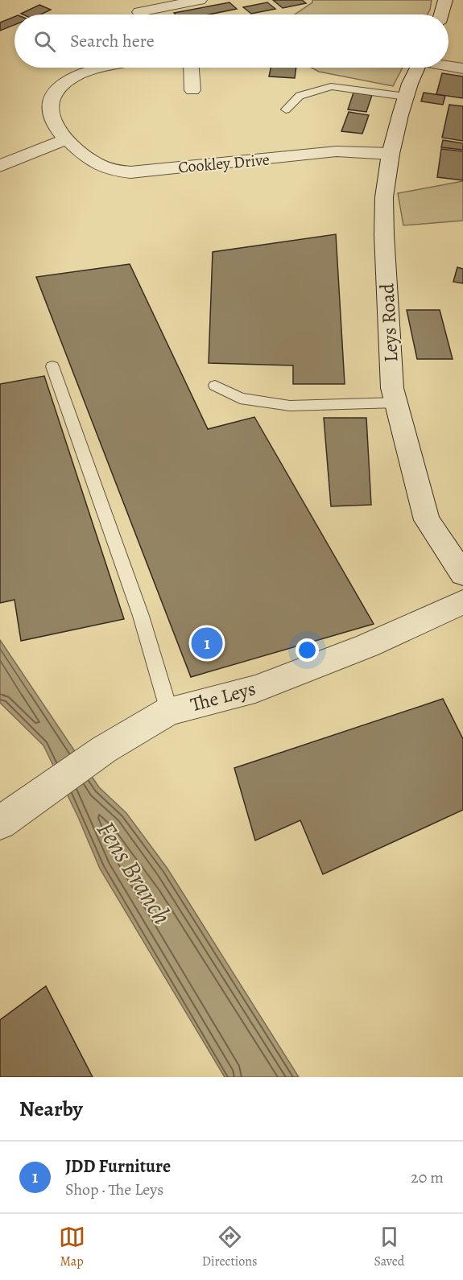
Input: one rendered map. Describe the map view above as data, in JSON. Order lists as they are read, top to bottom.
{
  "streets": {
    "street": ["Cookley Drive", "Leys Road", "The Leys"]
  },
  "crossings": [
    ["Cookley Drive", "Leys Road"]
  ],
  "water": ["Fens Branch"],
  "page": {
    "search": "Search here",
    "pins": "1",
    "heading": "Nearby",
    "list": [
      {
        "mark": "1",
        "name": "JDD Furniture",
        "note": "Shop · The Leys",
        "value": "20 m"
      }
    ],
    "nav": ["Map", "Directions", "Saved"]
  }
}
